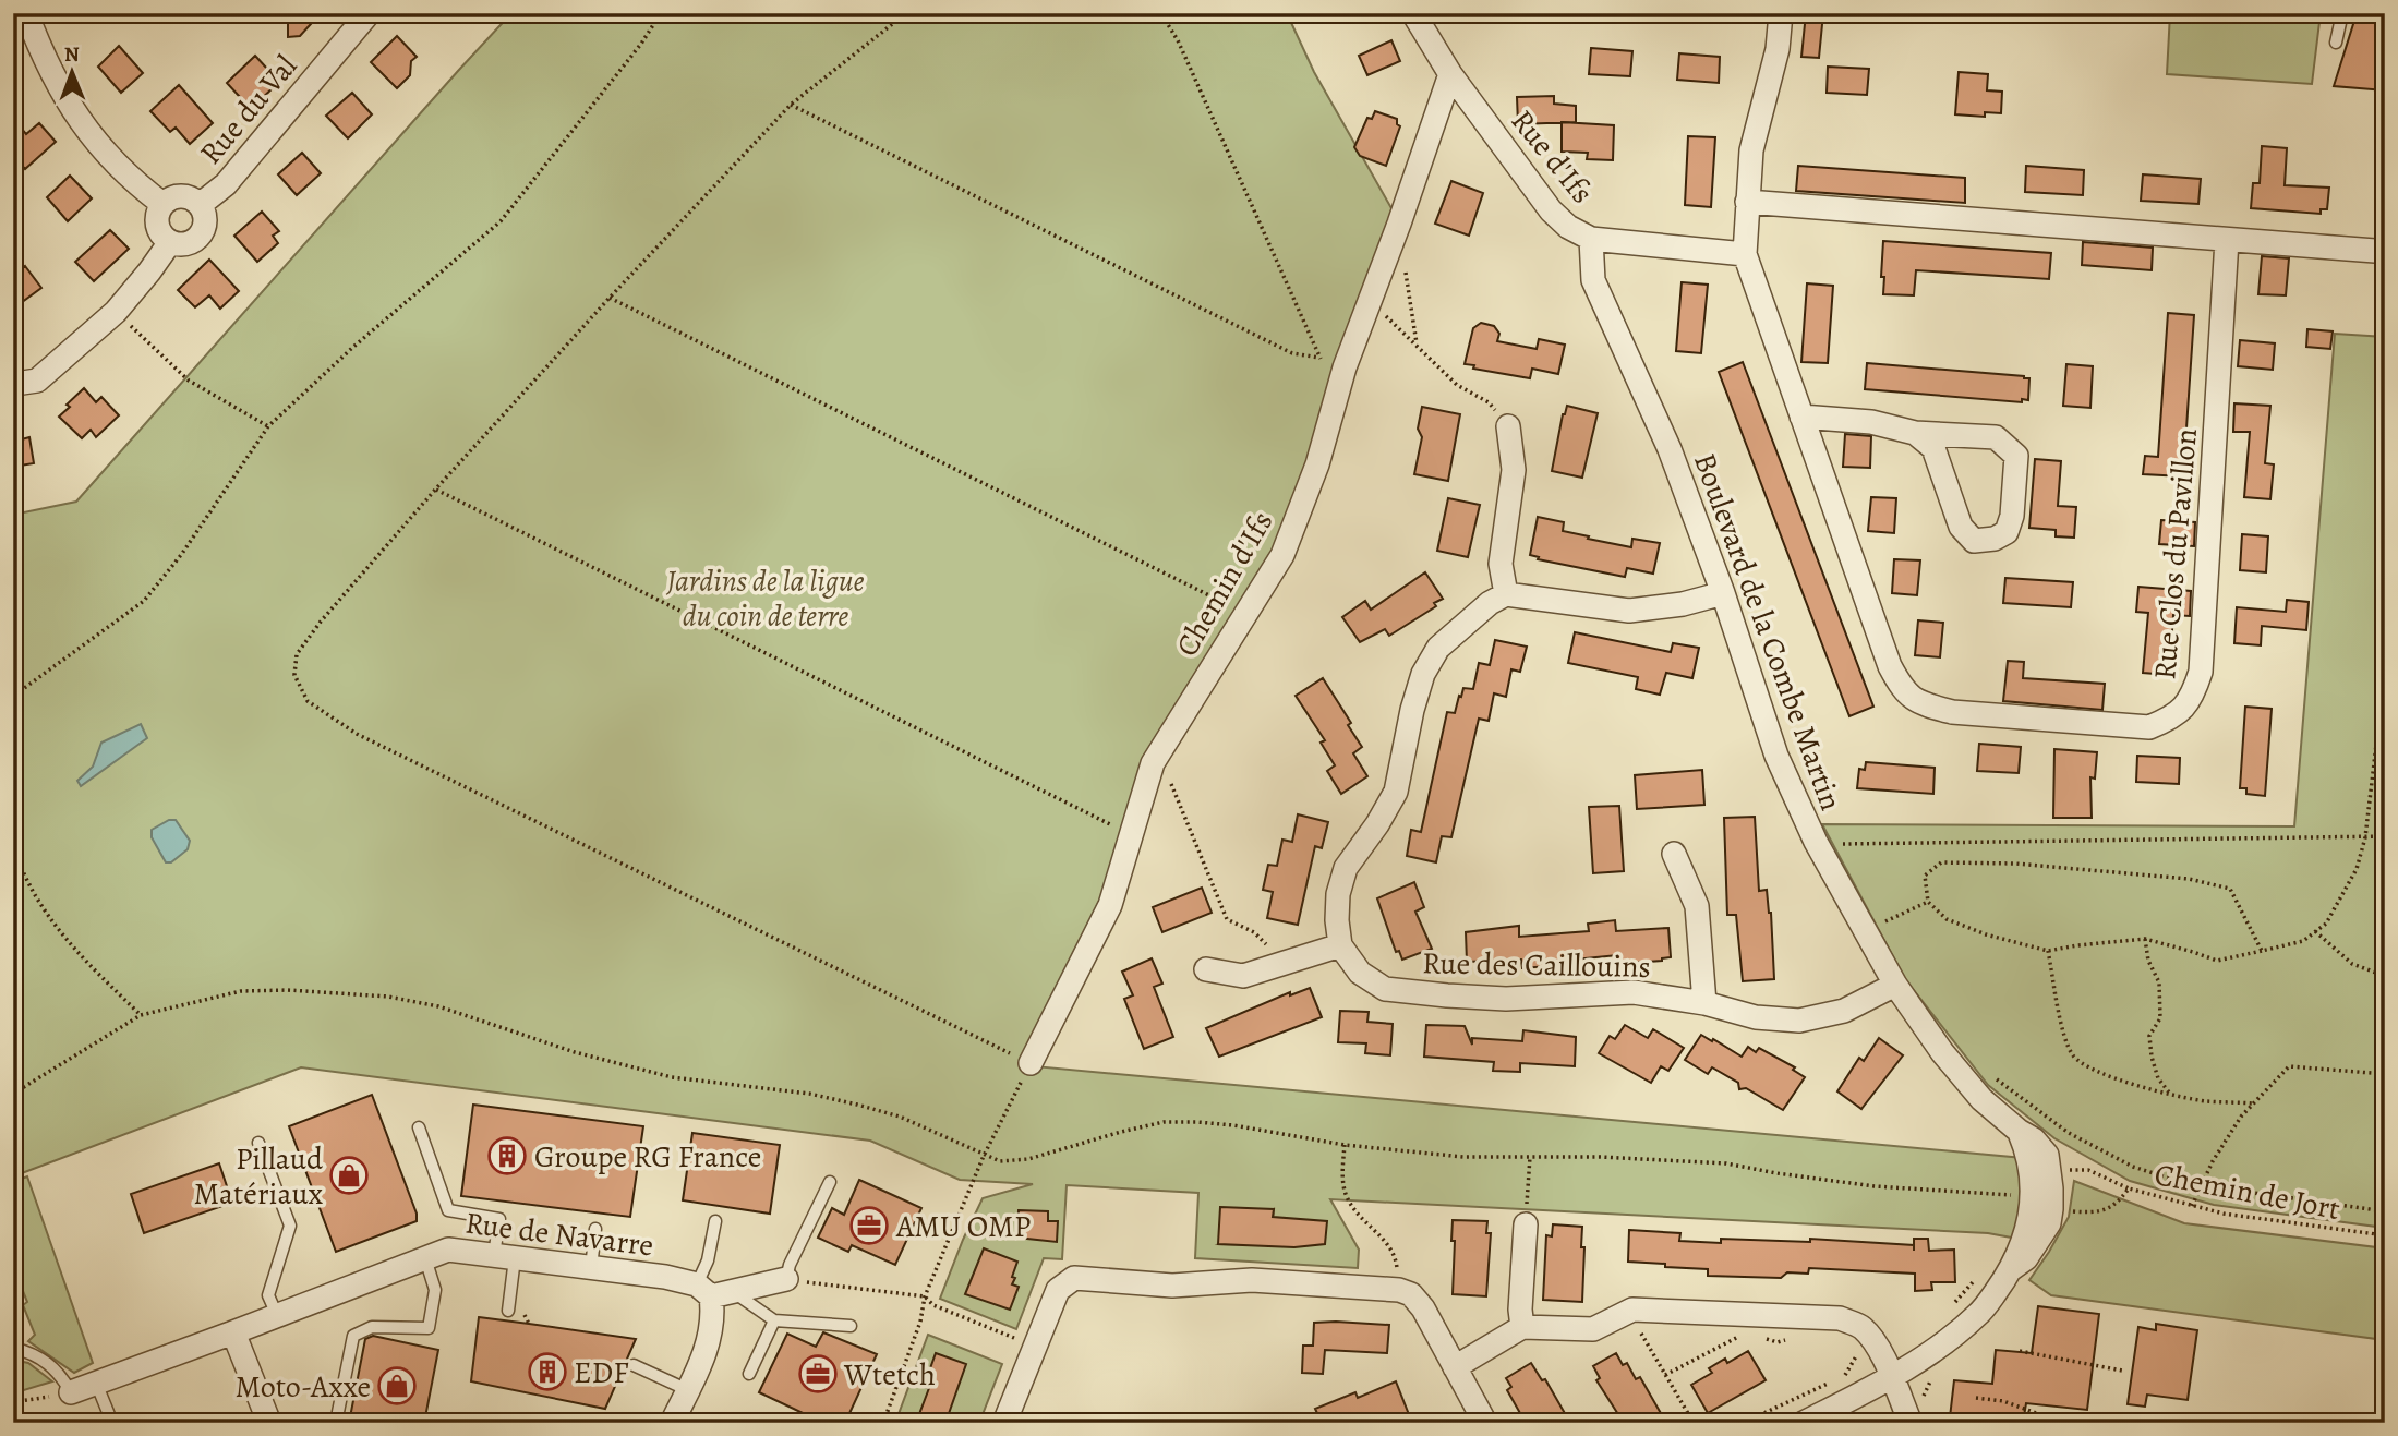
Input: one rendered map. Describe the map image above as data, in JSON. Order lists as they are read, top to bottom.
{
  "streets": {
    "street": [
      "Rue du Val",
      "Rue d'Ifs",
      "Rue Clos du Pavillon",
      "Chemin d'Ifs",
      "Boulevard de la Combe Martin",
      "Rue des Caillouins",
      "Rue de Navarre"
    ],
    "path": ["Chemin de Jort"]
  },
  "crossings": [
    ["Rue d'Ifs", "Rue Clos du Pavillon"],
    ["Rue d'Ifs", "Chemin d'Ifs"],
    ["Rue d'Ifs", "Boulevard de la Combe Martin"],
    ["Boulevard de la Combe Martin", "Rue des Caillouins"],
    ["Boulevard de la Combe Martin", "Chemin de Jort"]
  ],
  "parks": ["Jardins de la ligue du coin de terre"],
  "places": {
    "building": ["Groupe RG France", "EDF"],
    "shop": ["Pillaud Matériaux", "Moto-Axxe"],
    "office": ["AMU OMP", "Wtetch"]
  },
  "north": "top"
}
